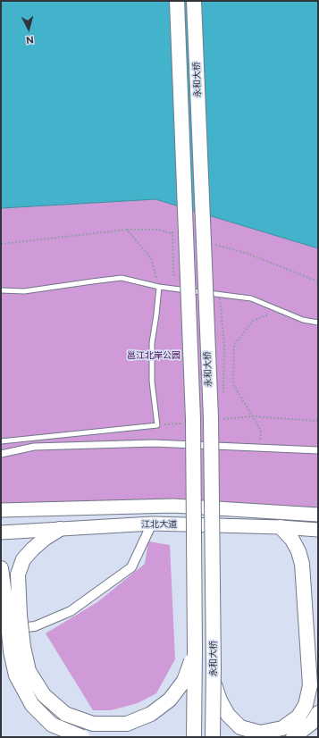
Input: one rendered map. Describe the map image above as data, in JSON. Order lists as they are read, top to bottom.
{
  "streets": {
    "highway": ["永和大桥"],
    "main road": ["江北大道"]
  },
  "parks": ["邕江北岸公园"],
  "north": "bottom"
}
